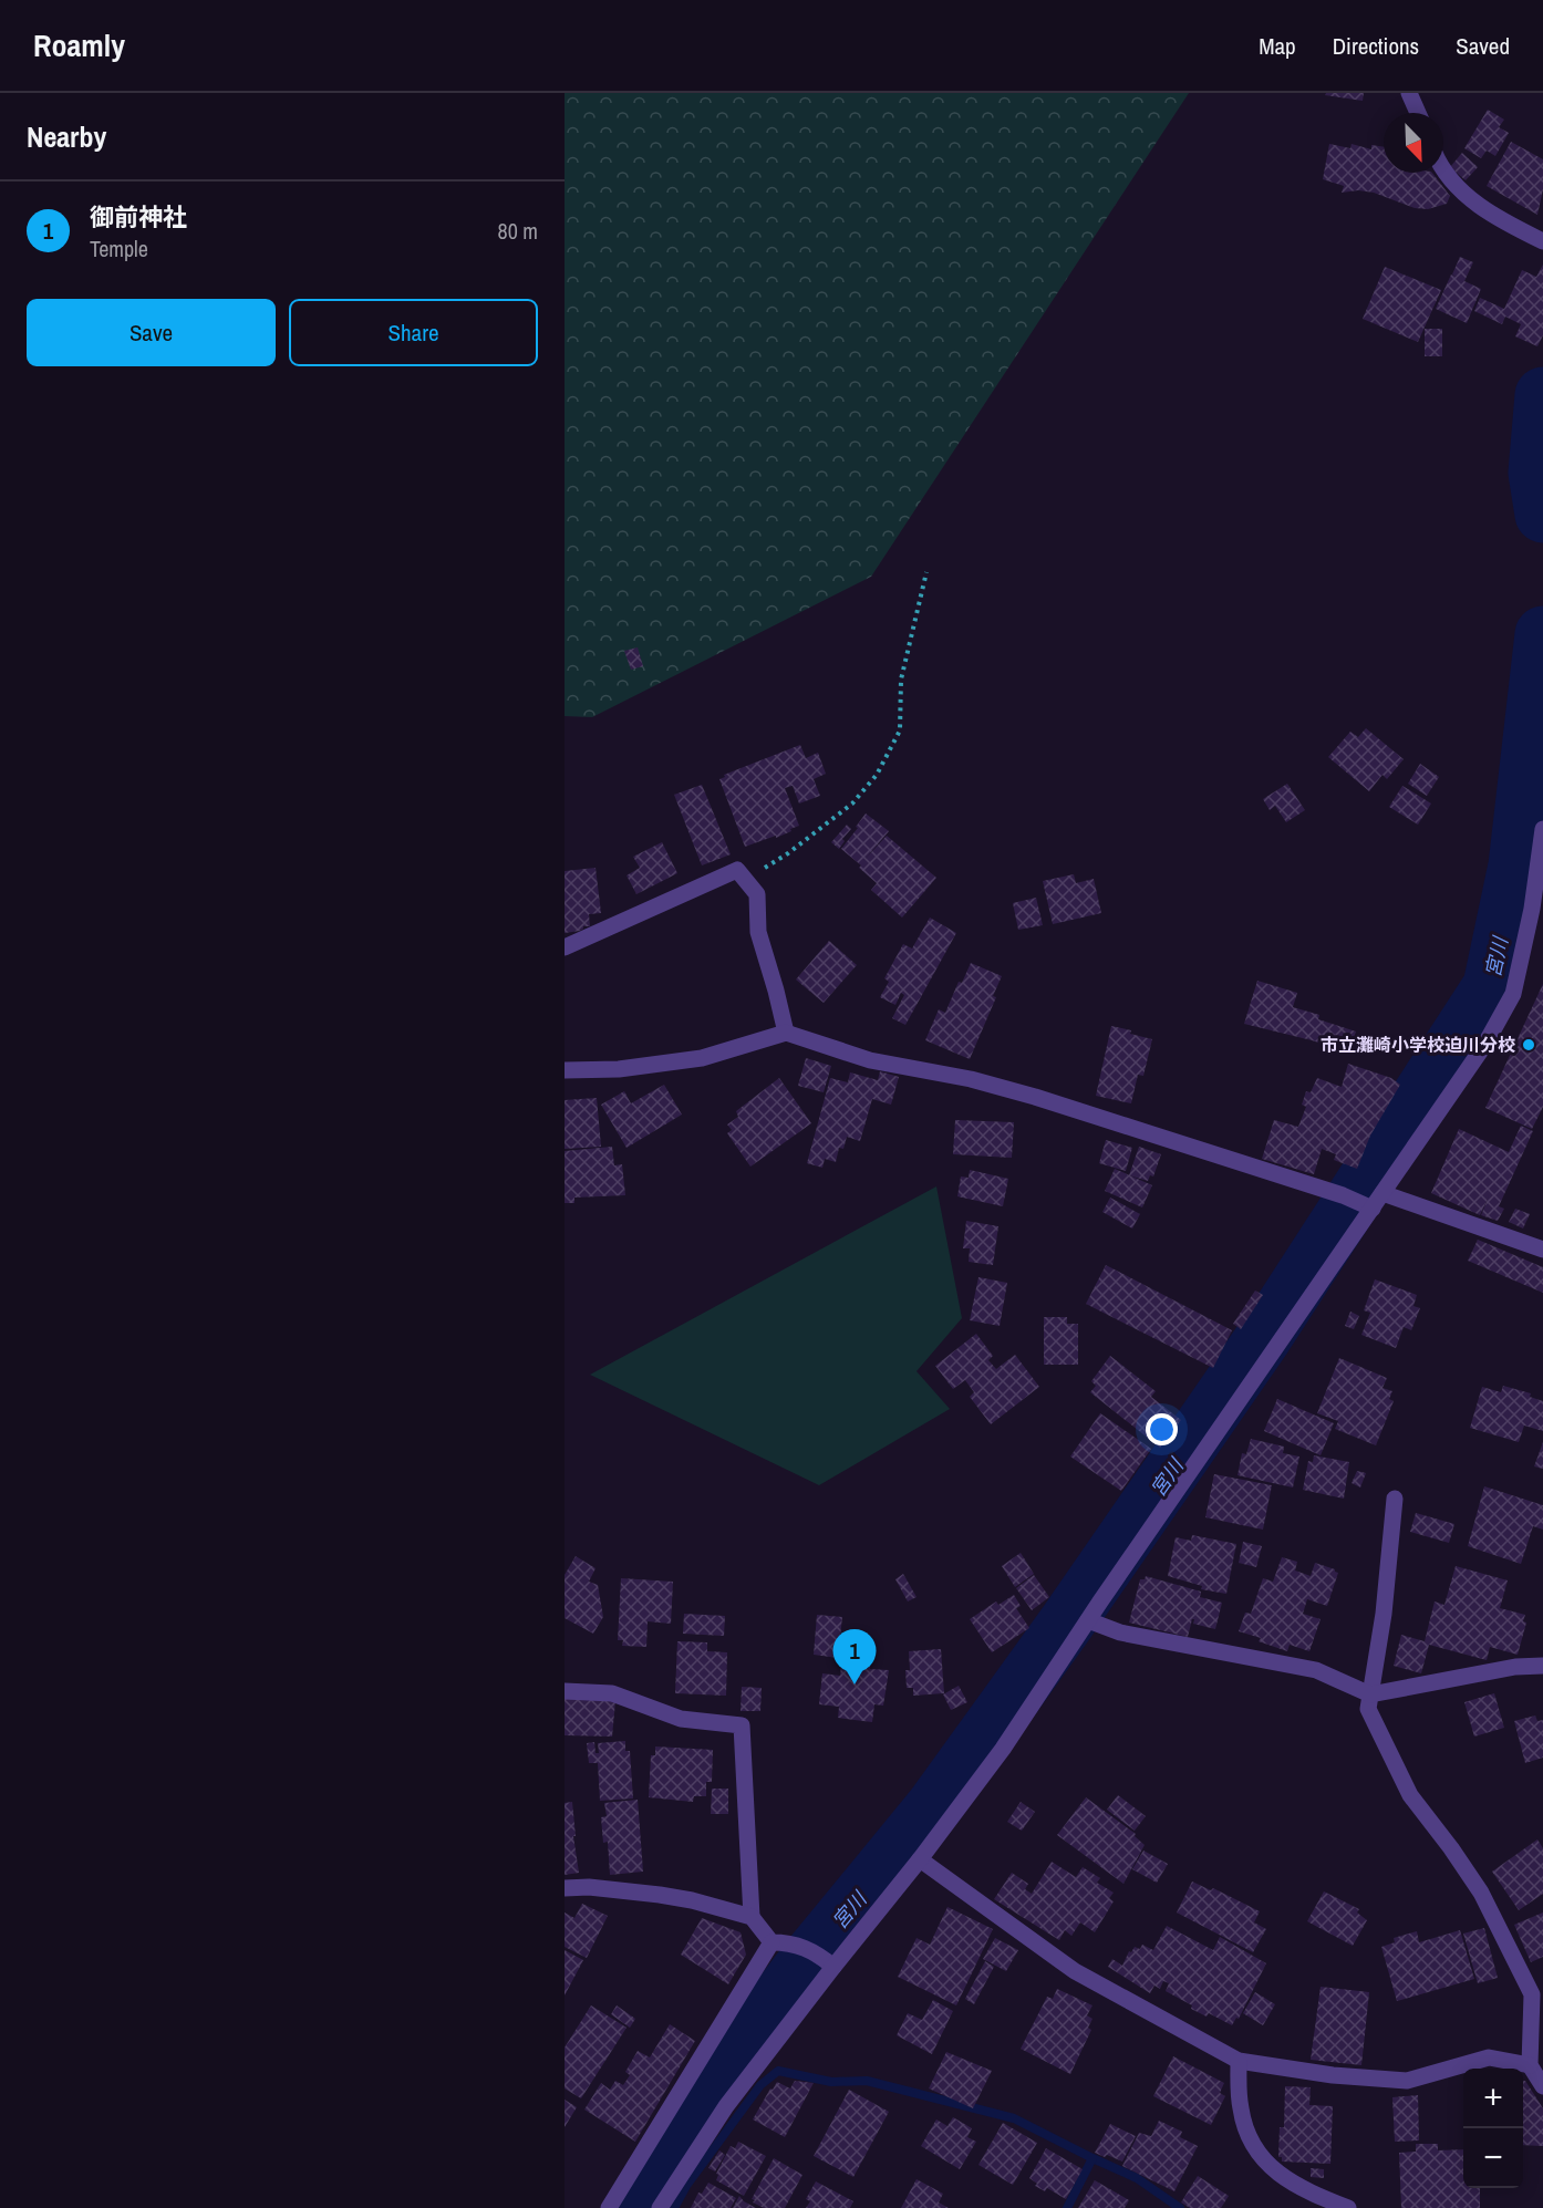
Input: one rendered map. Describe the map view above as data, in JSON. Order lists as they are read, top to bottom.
{
  "water": ["宮川"],
  "places": ["市立灘崎小学校迫川分校"],
  "north": "bottom right",
  "page": {
    "header": "Roamly",
    "nav": ["Map", "Directions", "Saved"],
    "heading": "Nearby",
    "list": [
      {
        "mark": "1",
        "name": "御前神社",
        "note": "Temple",
        "value": "80 m"
      }
    ],
    "buttons": ["Save", "Share"],
    "pins": "1",
    "map_buttons": ["+", "−"]
  }
}
